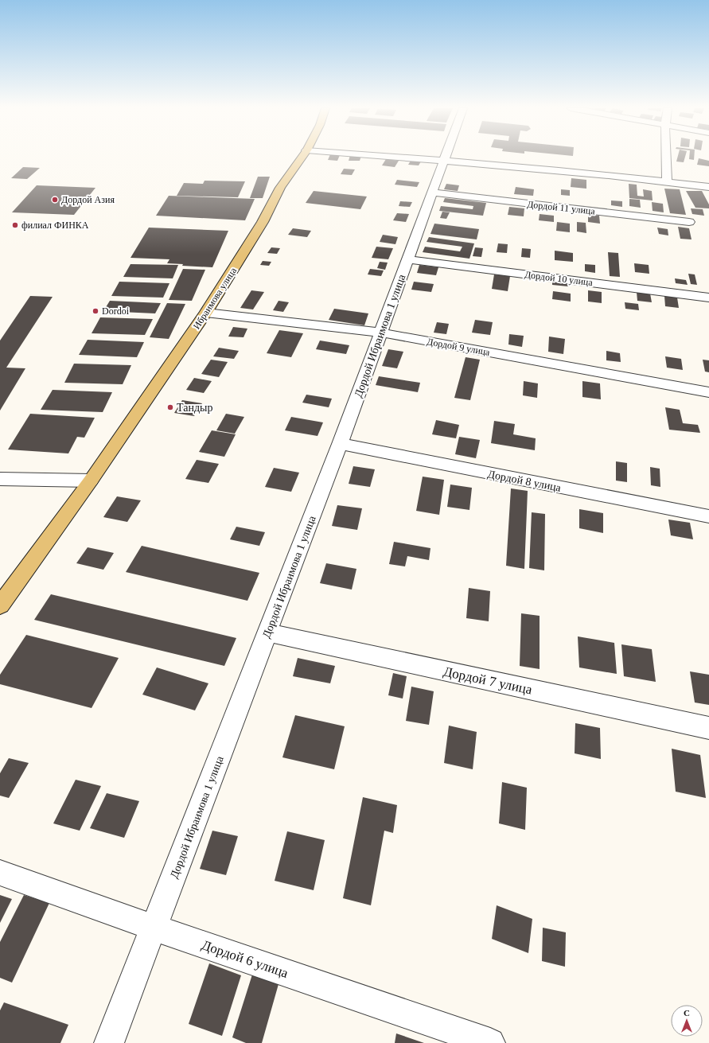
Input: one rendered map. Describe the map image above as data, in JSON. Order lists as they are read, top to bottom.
{
  "streets": {
    "main road": ["Ибраимова улица"],
    "street": [
      "Дордой 11 улица",
      "Дордой 10 улица",
      "Дордой Ибраимова 1 улица",
      "Дордой 9 улица",
      "Дордой 8 улица",
      "Дордой 7 улица",
      "Дордой 6 улица"
    ]
  },
  "crossings": [
    ["Дордой 11 улица", "Дордой Ибраимова 1 улица"],
    ["Дордой 10 улица", "Дордой Ибраимова 1 улица"],
    ["Ибраимова улица", "Дордой 9 улица"],
    ["Дордой Ибраимова 1 улица", "Дордой 9 улица"],
    ["Дордой Ибраимова 1 улица", "Дордой 8 улица"],
    ["Дордой Ибраимова 1 улица", "Дордой 7 улица"],
    ["Дордой Ибраимова 1 улица", "Дордой 6 улица"]
  ],
  "places": [
    "Дордой Азия",
    "филиал ФИНКА",
    "Dordoi",
    "Тандыр"
  ],
  "north": "top"
}
